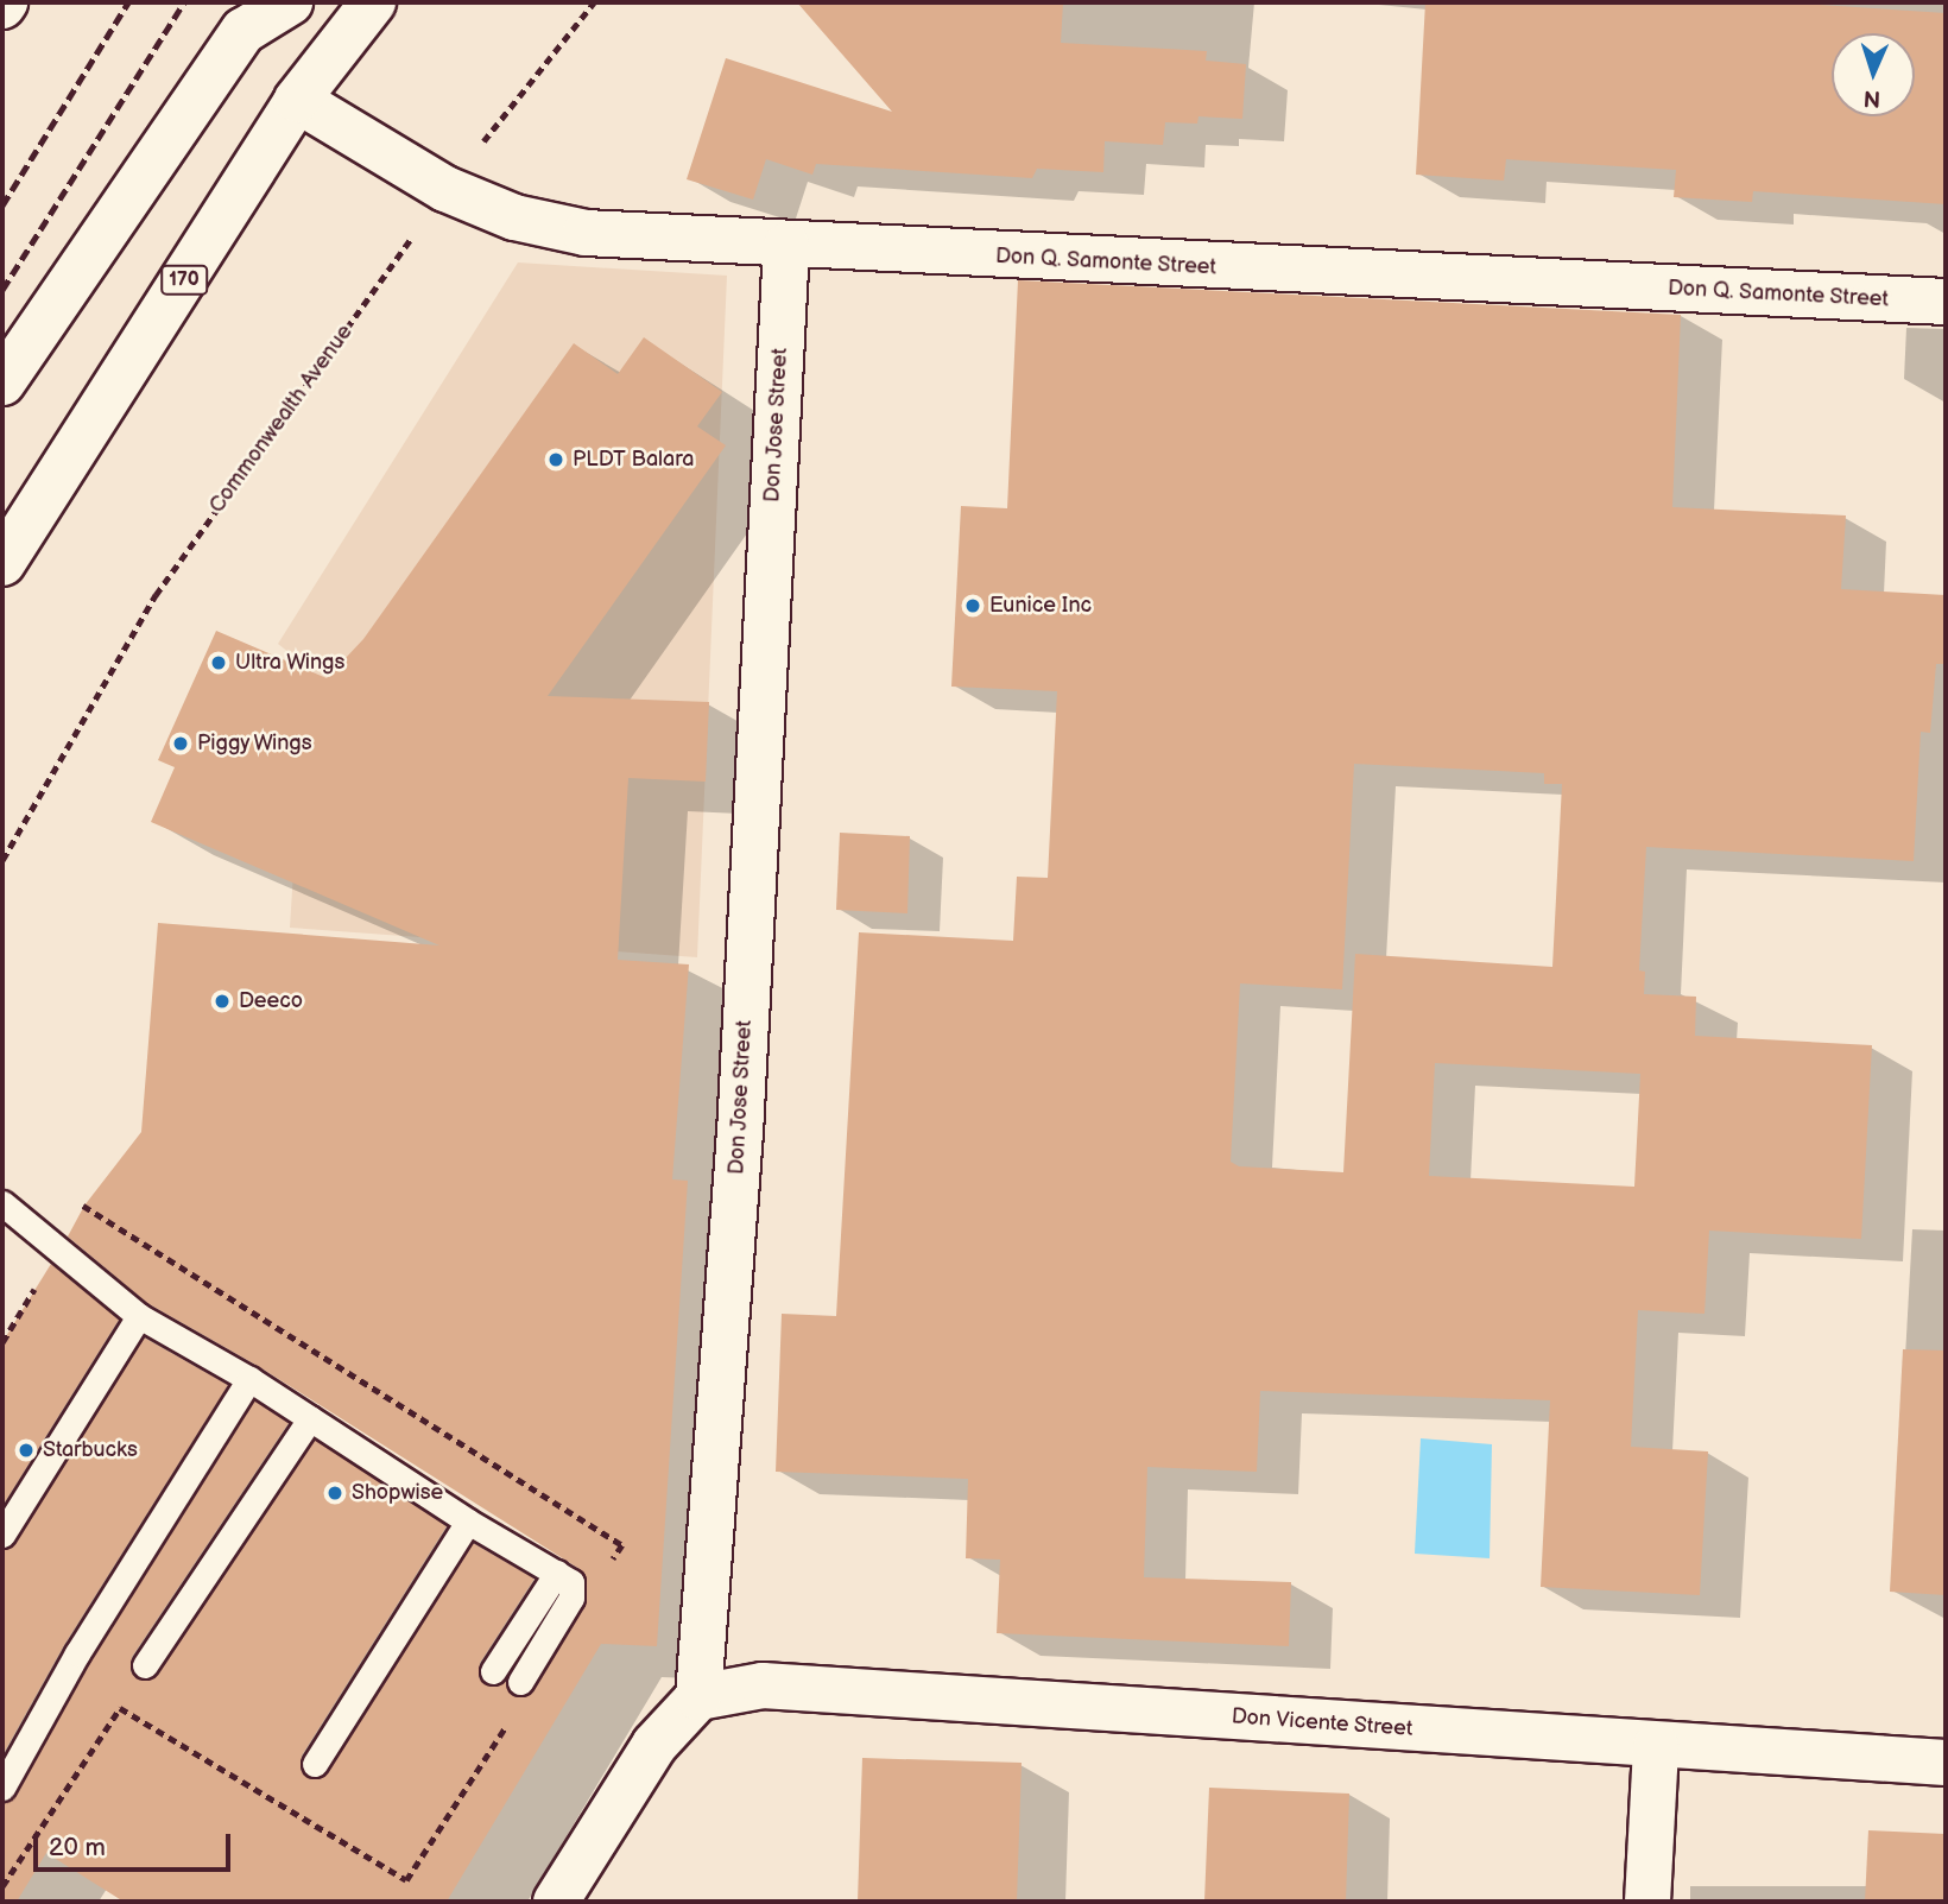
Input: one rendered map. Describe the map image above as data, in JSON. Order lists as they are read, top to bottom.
{
  "streets": {
    "street": [
      "Don Q. Samonte Street",
      "170",
      "Don Jose Street",
      "Don Vicente Street"
    ],
    "path": ["Commonwealth Avenue"]
  },
  "crossings": [
    ["Don Q. Samonte Street", "170"],
    ["Don Q. Samonte Street", "Commonwealth Avenue"],
    ["Don Q. Samonte Street", "Don Jose Street"],
    ["Don Jose Street", "Don Vicente Street"]
  ],
  "places": [
    "PLDT Balara",
    "Eunice Inc",
    "Ultra Wings",
    "Piggy Wings",
    "Deeco",
    "Starbucks",
    "Shopwise"
  ],
  "scale_bar": "20 m",
  "north": "bottom"
}
